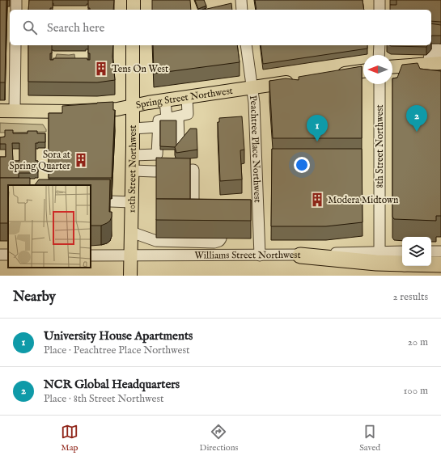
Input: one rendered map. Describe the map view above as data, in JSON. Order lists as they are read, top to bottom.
{
  "streets": {
    "main road": ["Spring Street Northwest", "10th Street Northwest"],
    "street": ["8th Street Northwest", "Peachtree Place Northwest", "Williams Street Northwest"]
  },
  "crossings": [
    ["Spring Street Northwest", "Peachtree Place Northwest"],
    ["Spring Street Northwest", "10th Street Northwest"],
    ["8th Street Northwest", "Williams Street Northwest"],
    ["Peachtree Place Northwest", "Williams Street Northwest"],
    ["10th Street Northwest", "Williams Street Northwest"]
  ],
  "places": {
    "building": ["Tens On West", "Sora at Spring Quarter", "Modera Midtown"]
  },
  "north": "left",
  "page": {
    "search": "Search here",
    "pins": ["2", "1"],
    "heading": ["Nearby", "2 results"],
    "list": [
      {
        "mark": "1",
        "name": "University House Apartments",
        "note": "Place · Peachtree Place Northwest",
        "value": "20 m"
      },
      {
        "mark": "2",
        "name": "NCR Global Headquarters",
        "note": "Place · 8th Street Northwest",
        "value": "100 m"
      }
    ],
    "nav": ["Map", "Directions", "Saved"]
  }
}
